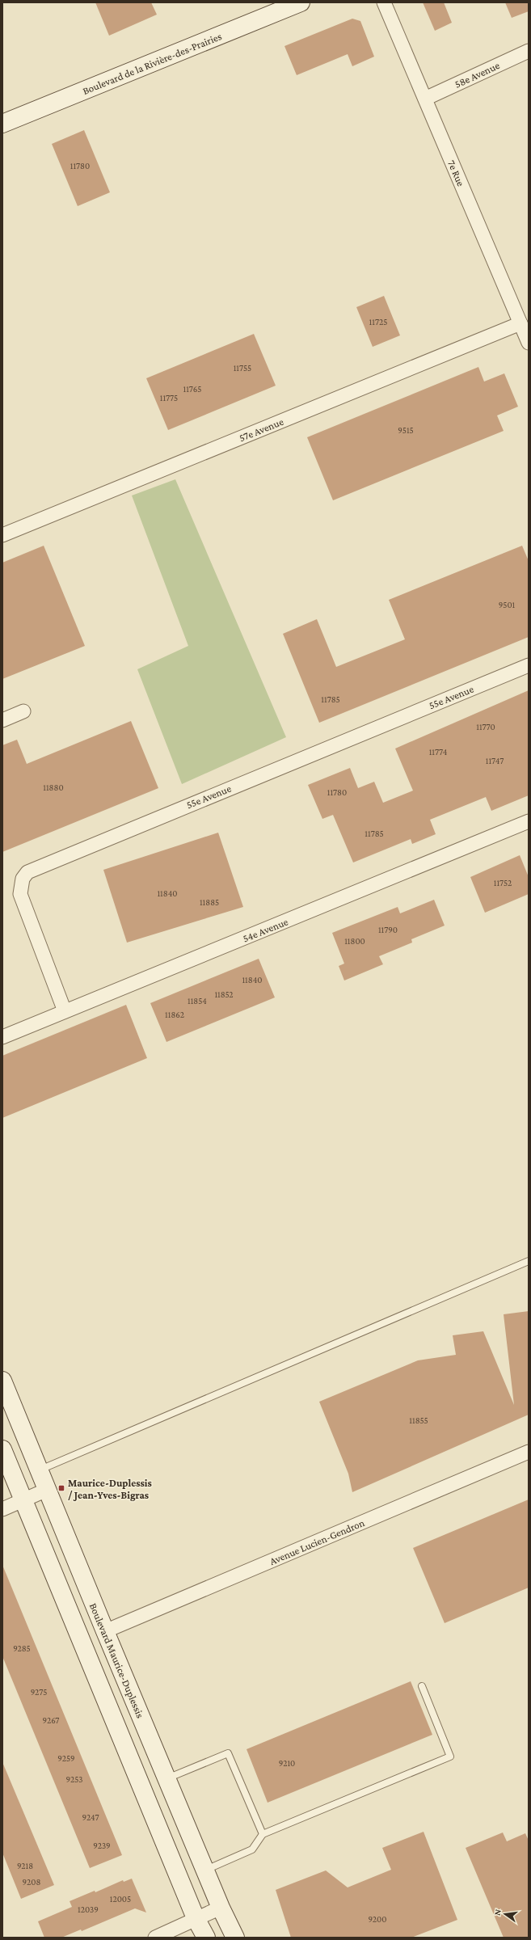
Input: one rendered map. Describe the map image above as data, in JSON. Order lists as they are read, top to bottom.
{
  "streets": {
    "street": [
      "Boulevard de la Rivière-des-Prairies",
      "58e Avenue",
      "7e Rue",
      "57e Avenue",
      "55e Avenue",
      "54e Avenue",
      "Avenue Lucien-Gendron",
      "Boulevard Maurice-Duplessis"
    ]
  },
  "crossings": [
    ["58e Avenue", "7e Rue"],
    ["7e Rue", "57e Avenue"],
    ["55e Avenue", "54e Avenue"],
    ["Avenue Lucien-Gendron", "Boulevard Maurice-Duplessis"]
  ],
  "places": {
    "transit": ["Maurice-Duplessis / Jean-Yves-Bigras"]
  },
  "house_numbers": [
    "11780",
    "11725",
    "11755",
    "11765",
    "11775",
    "9515",
    "9501",
    "11785",
    "11770",
    "11774",
    "11747",
    "11880",
    "11780",
    "11785",
    "11752",
    "11840",
    "11885",
    "11790",
    "11800",
    "11840",
    "11852",
    "11854",
    "11862",
    "11855",
    "9285",
    "9275",
    "9267",
    "9259",
    "9210",
    "9253",
    "9247",
    "9239",
    "9218",
    "9208",
    "12005",
    "12039",
    "9200"
  ],
  "north": "left"
}
